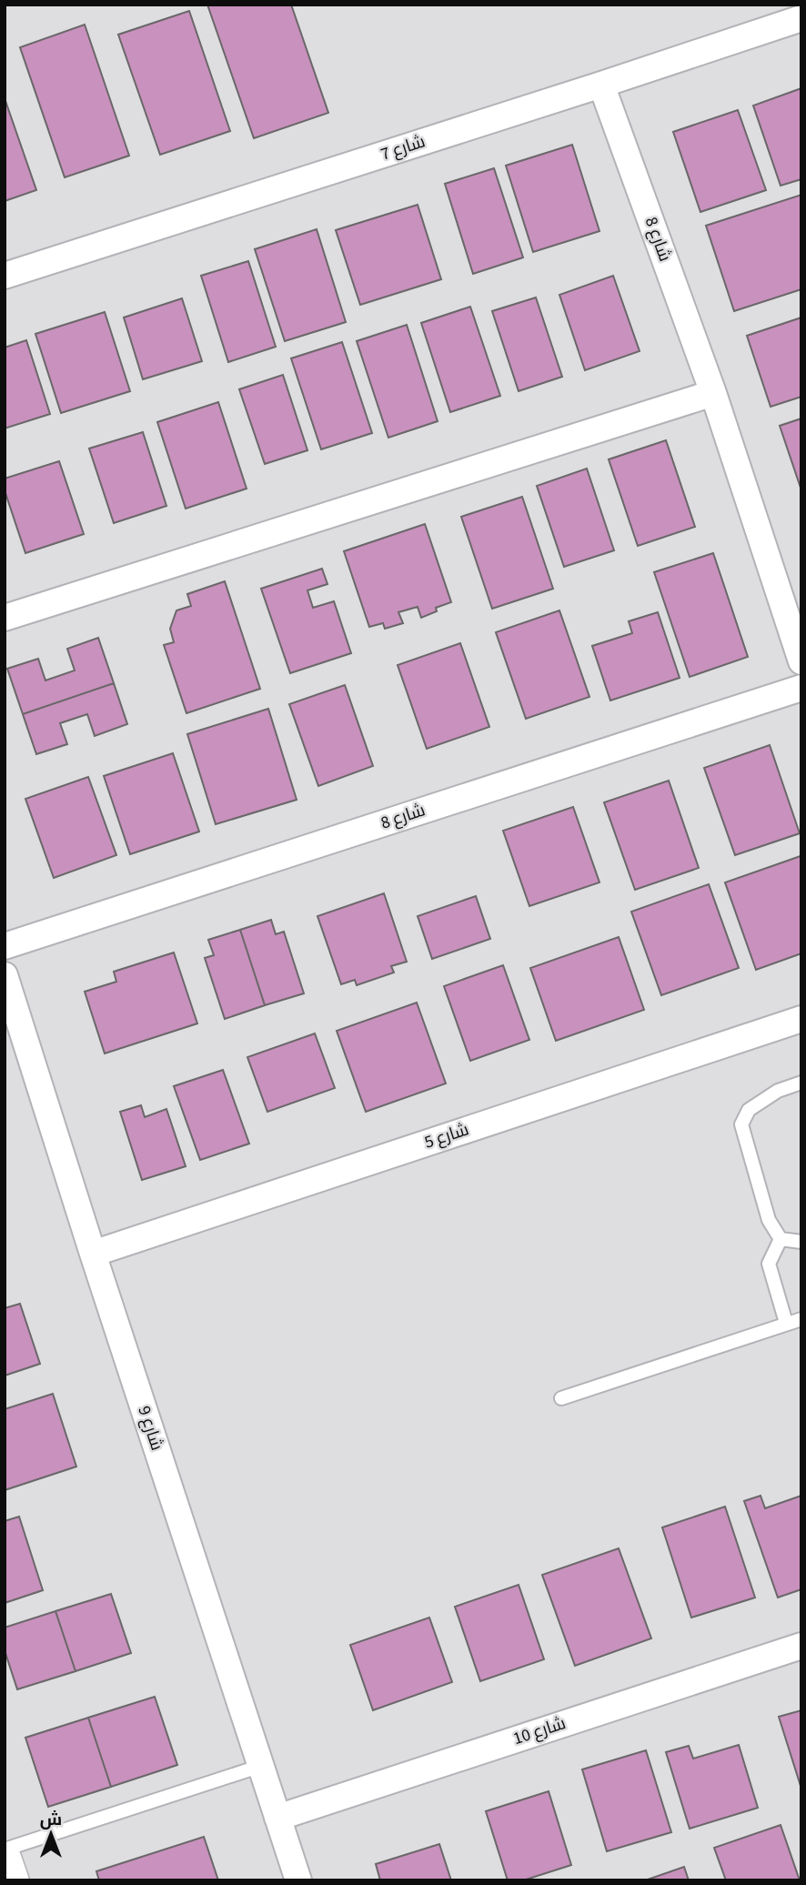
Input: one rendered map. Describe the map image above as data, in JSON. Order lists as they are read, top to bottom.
{
  "streets": {
    "street": [
      "شارع 7",
      "شارع 8",
      "شارع 5",
      "شارع 9",
      "شارع 10"
    ]
  },
  "crossings": [
    ["شارع 7", "شارع 8"],
    ["شارع 5", "شارع 9"],
    ["شارع 9", "شارع 10"]
  ],
  "north": "top"
}
